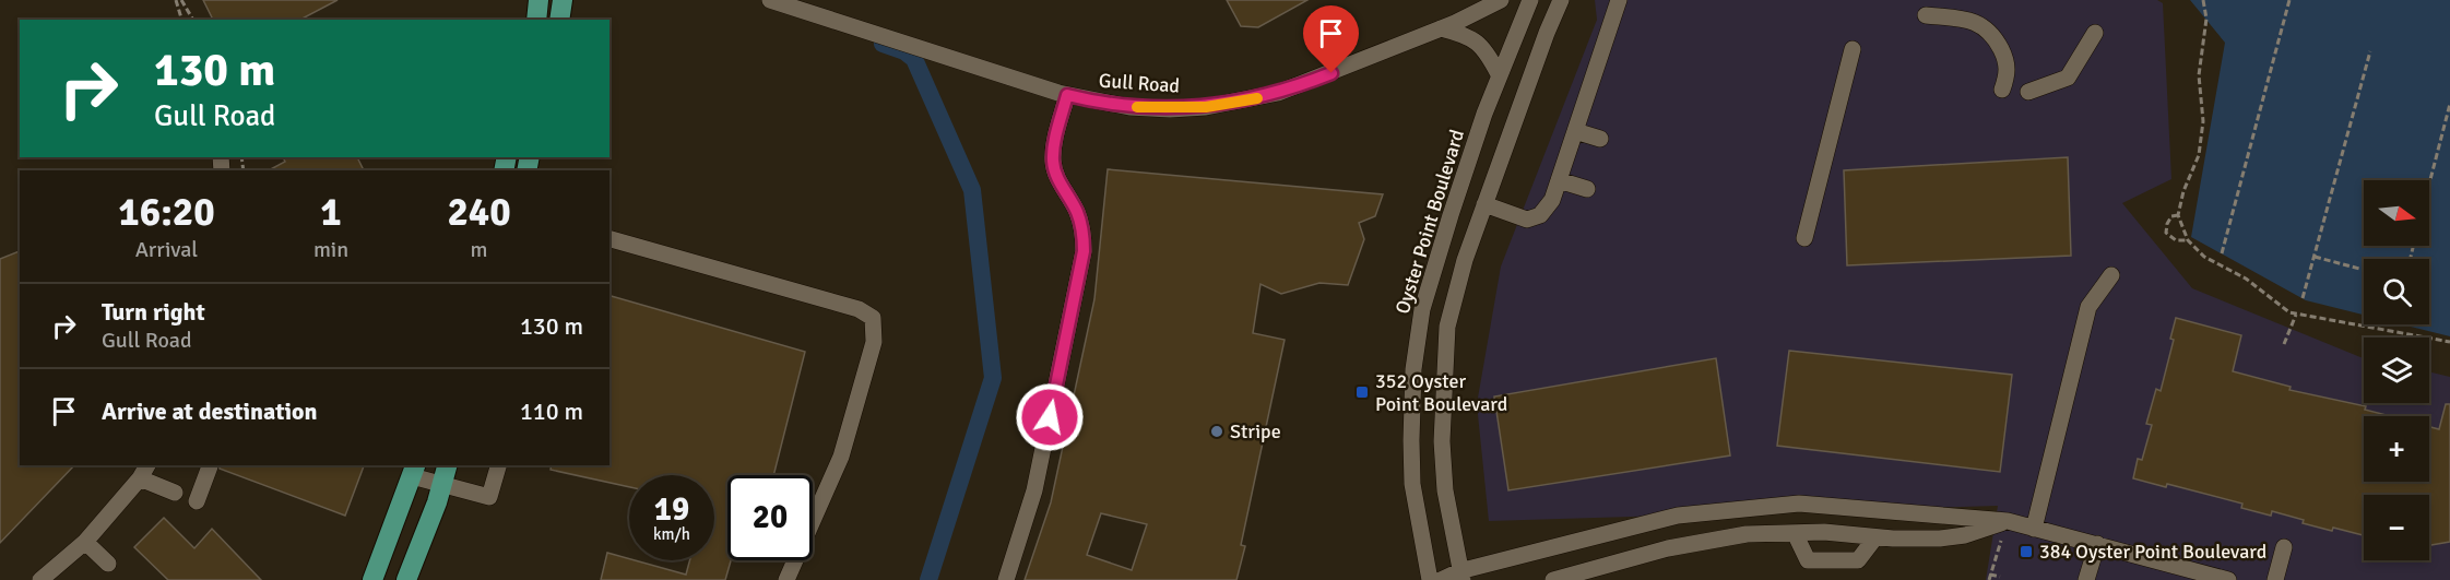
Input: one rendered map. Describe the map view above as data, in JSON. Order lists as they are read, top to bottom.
{
  "streets": {
    "street": ["Gull Road", "Oyster Point Boulevard"]
  },
  "places": {
    "transit": ["352 Oyster Point Boulevard", "384 Oyster Point Boulevard"],
    "other": ["Stripe"]
  },
  "north": "right",
  "page": {
    "turn": ["130 m", "Gull Road"],
    "eta": [
      "16:20",
      "Arrival",
      "1",
      "min",
      "240",
      "m"
    ],
    "map_buttons": ["+", "−"],
    "list": [
      {
        "name": "Turn right",
        "note": "Gull Road",
        "value": "130 m"
      },
      {
        "name": "Arrive at destination",
        "value": "110 m"
      }
    ],
    "speed": "19 km/h",
    "limit": "20"
  }
}
